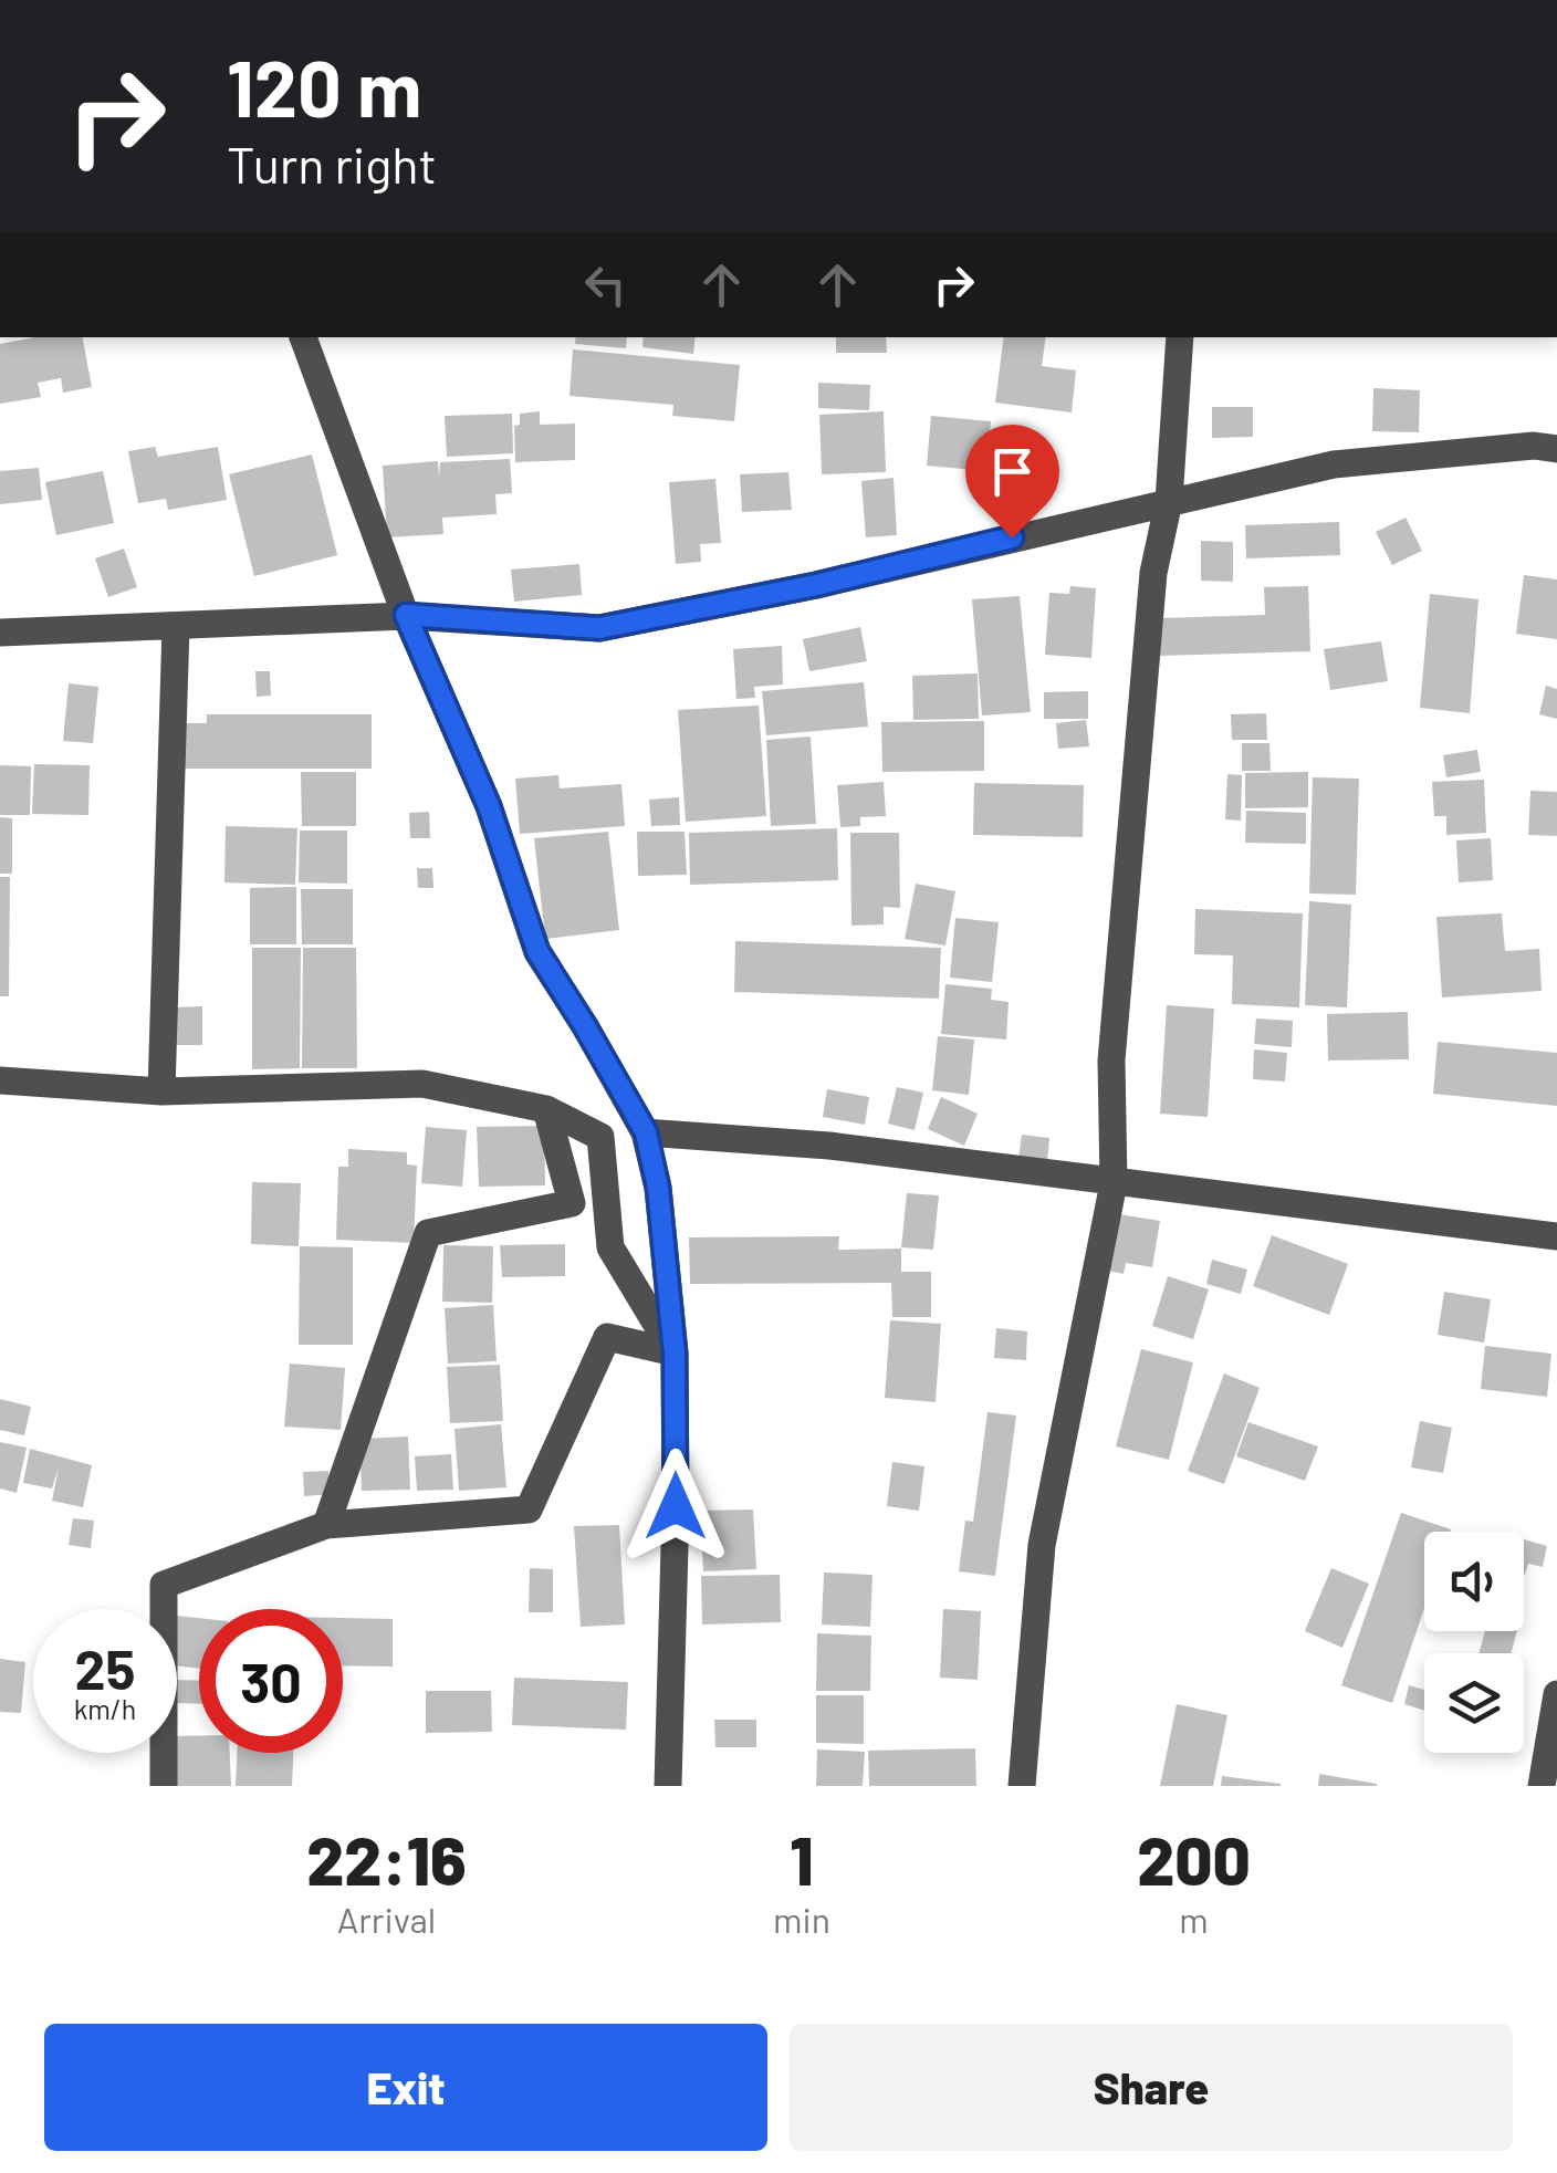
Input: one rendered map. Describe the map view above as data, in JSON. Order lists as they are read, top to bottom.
{
  "page": {
    "turn": ["120 m", "Turn right"],
    "speed": "25 km/h",
    "limit": "30",
    "eta": [
      "22:16",
      "Arrival",
      "1",
      "min",
      "200",
      "m"
    ],
    "buttons": ["Exit", "Share"]
  }
}
